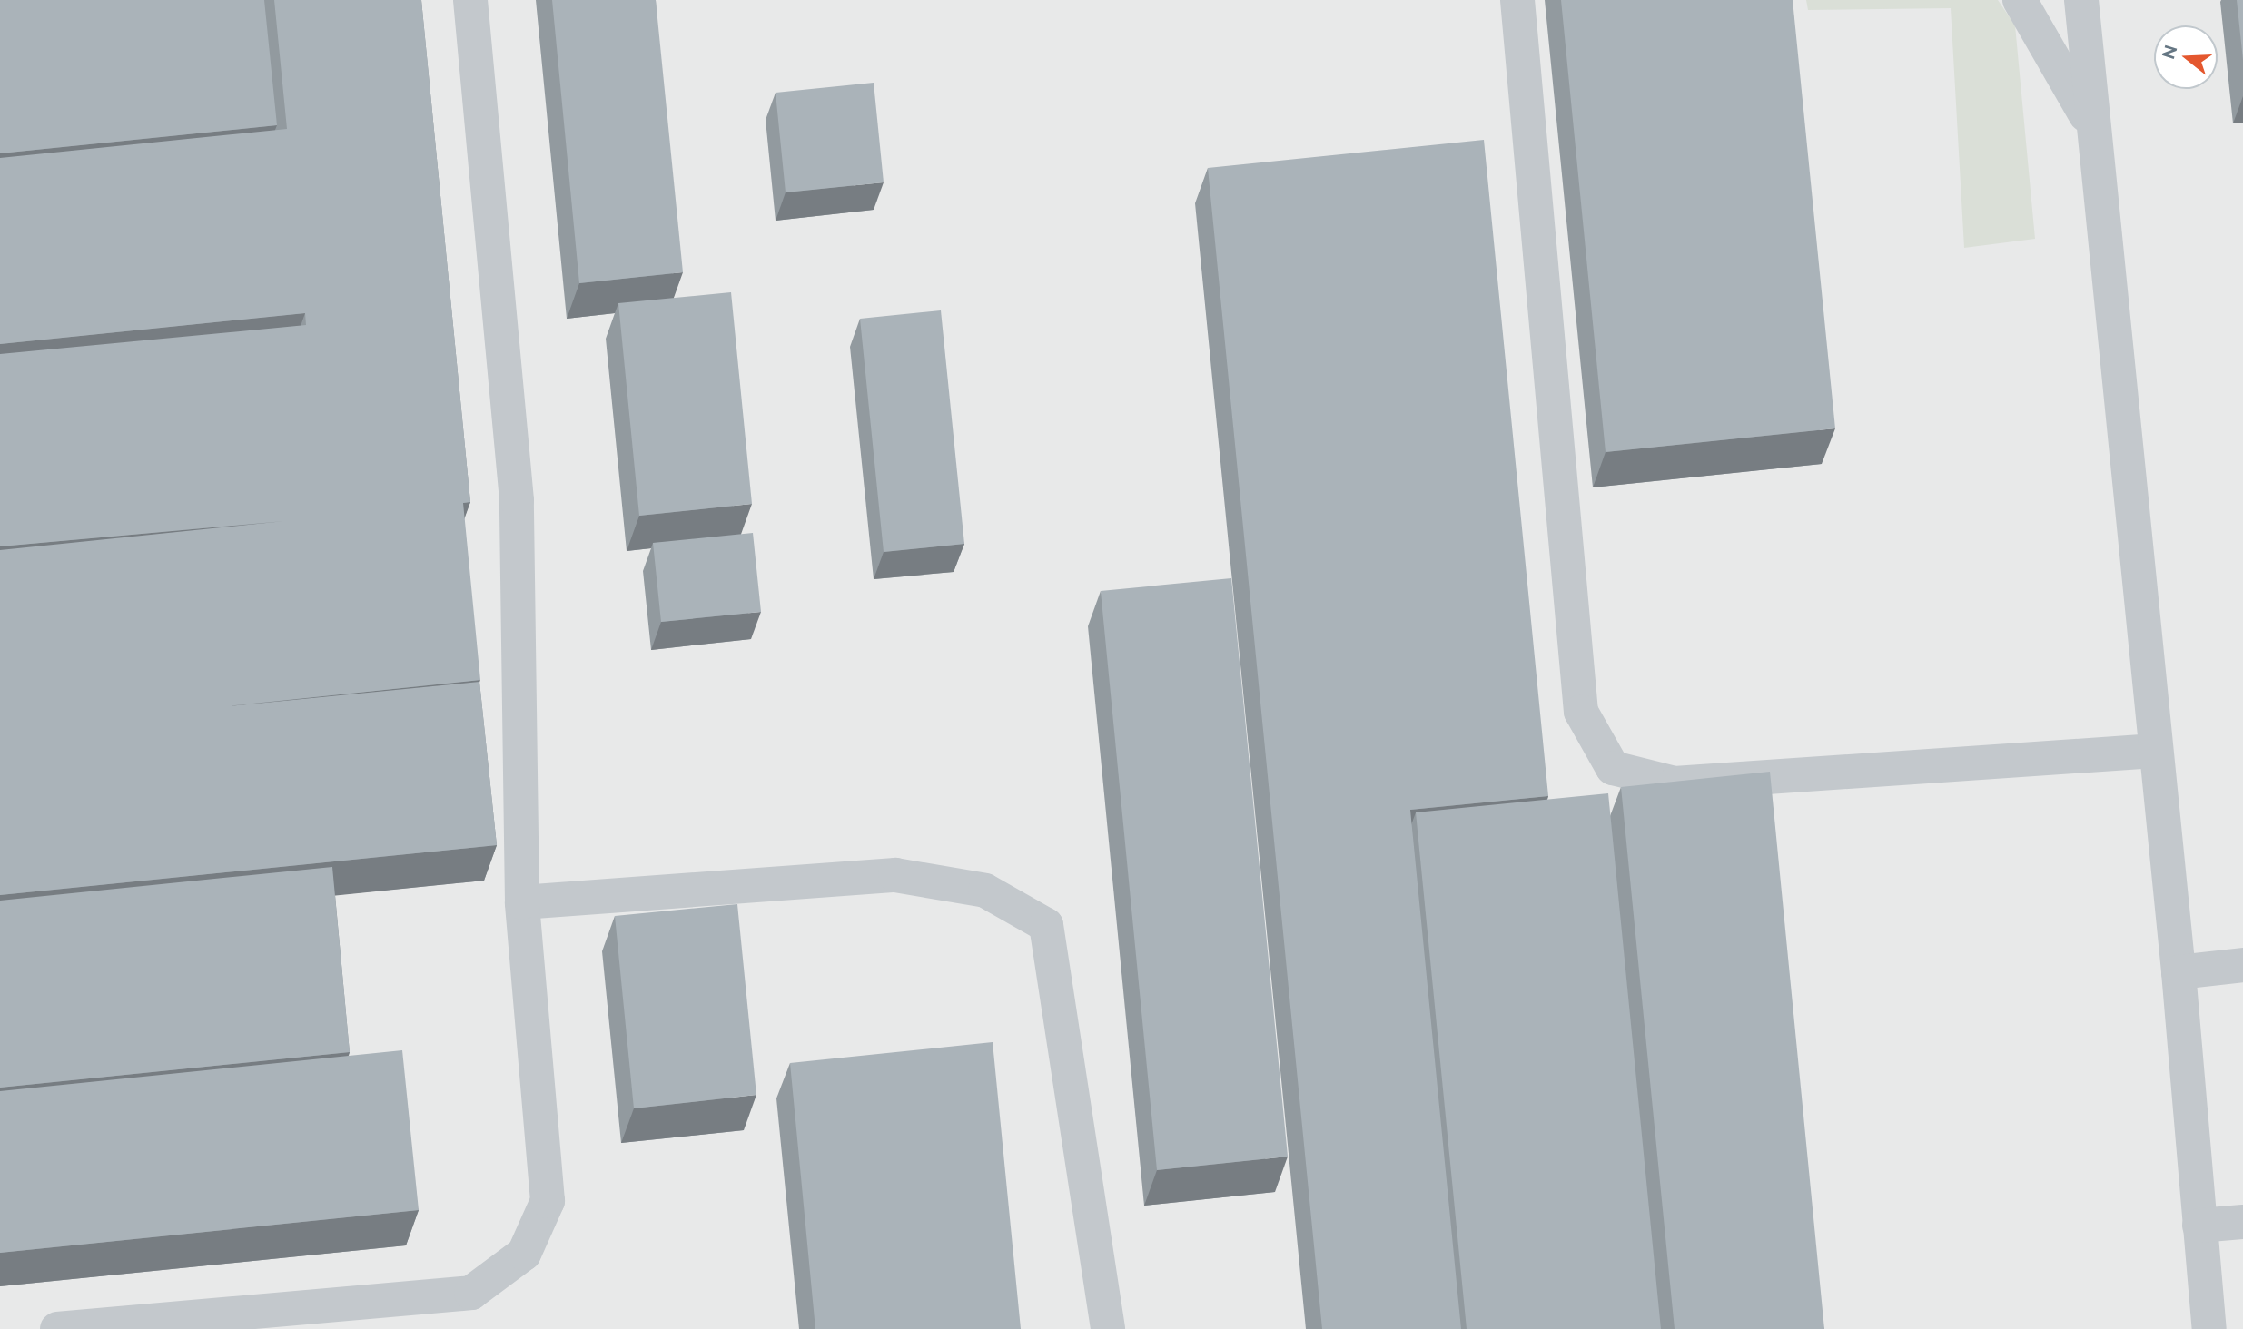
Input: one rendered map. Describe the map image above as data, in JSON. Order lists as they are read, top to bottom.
{
  "north": "left"
}
